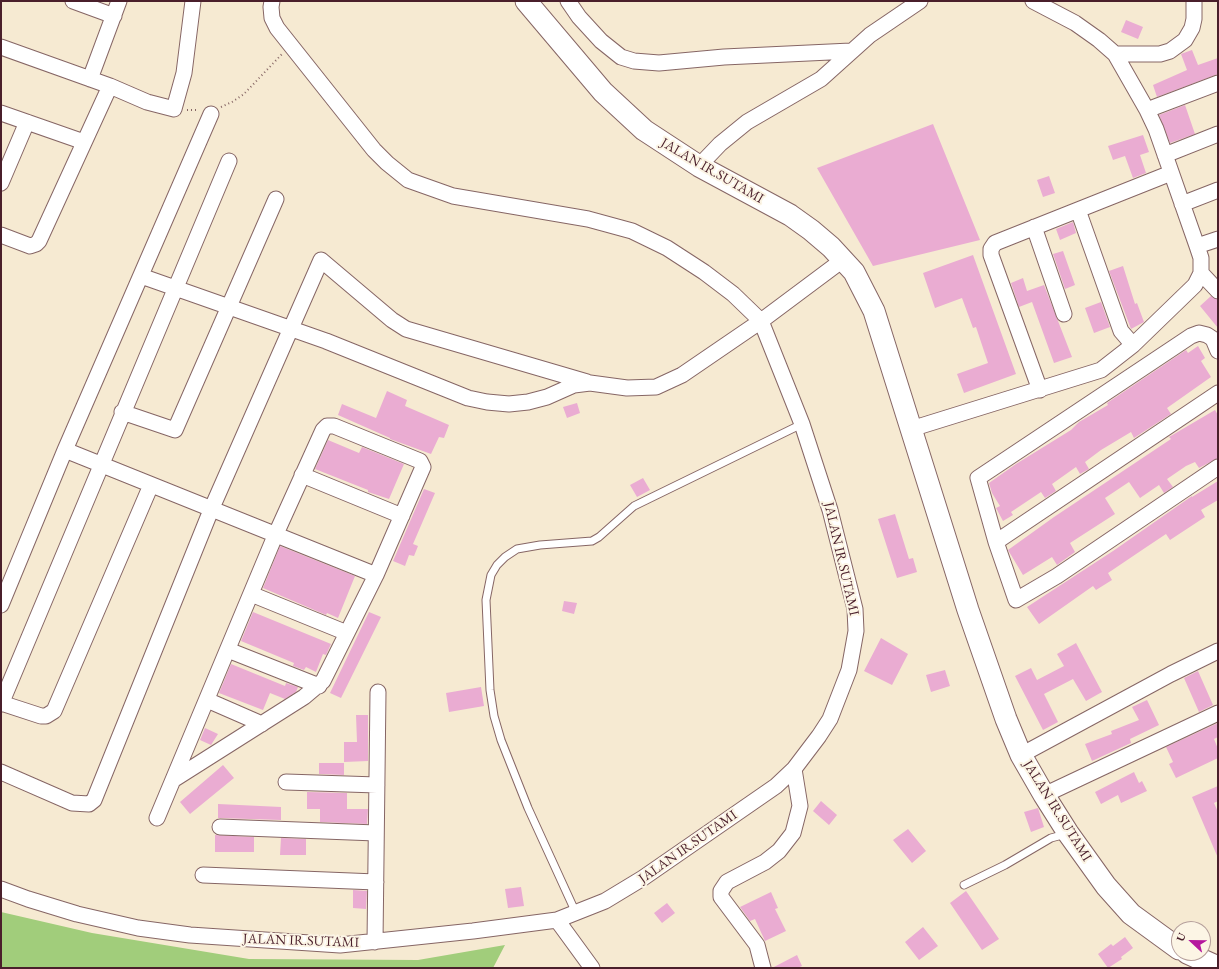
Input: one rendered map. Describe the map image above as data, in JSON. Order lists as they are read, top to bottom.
{
  "streets": {
    "street": ["JALAN IR.SUTAMI"]
  },
  "north": "left"
}
